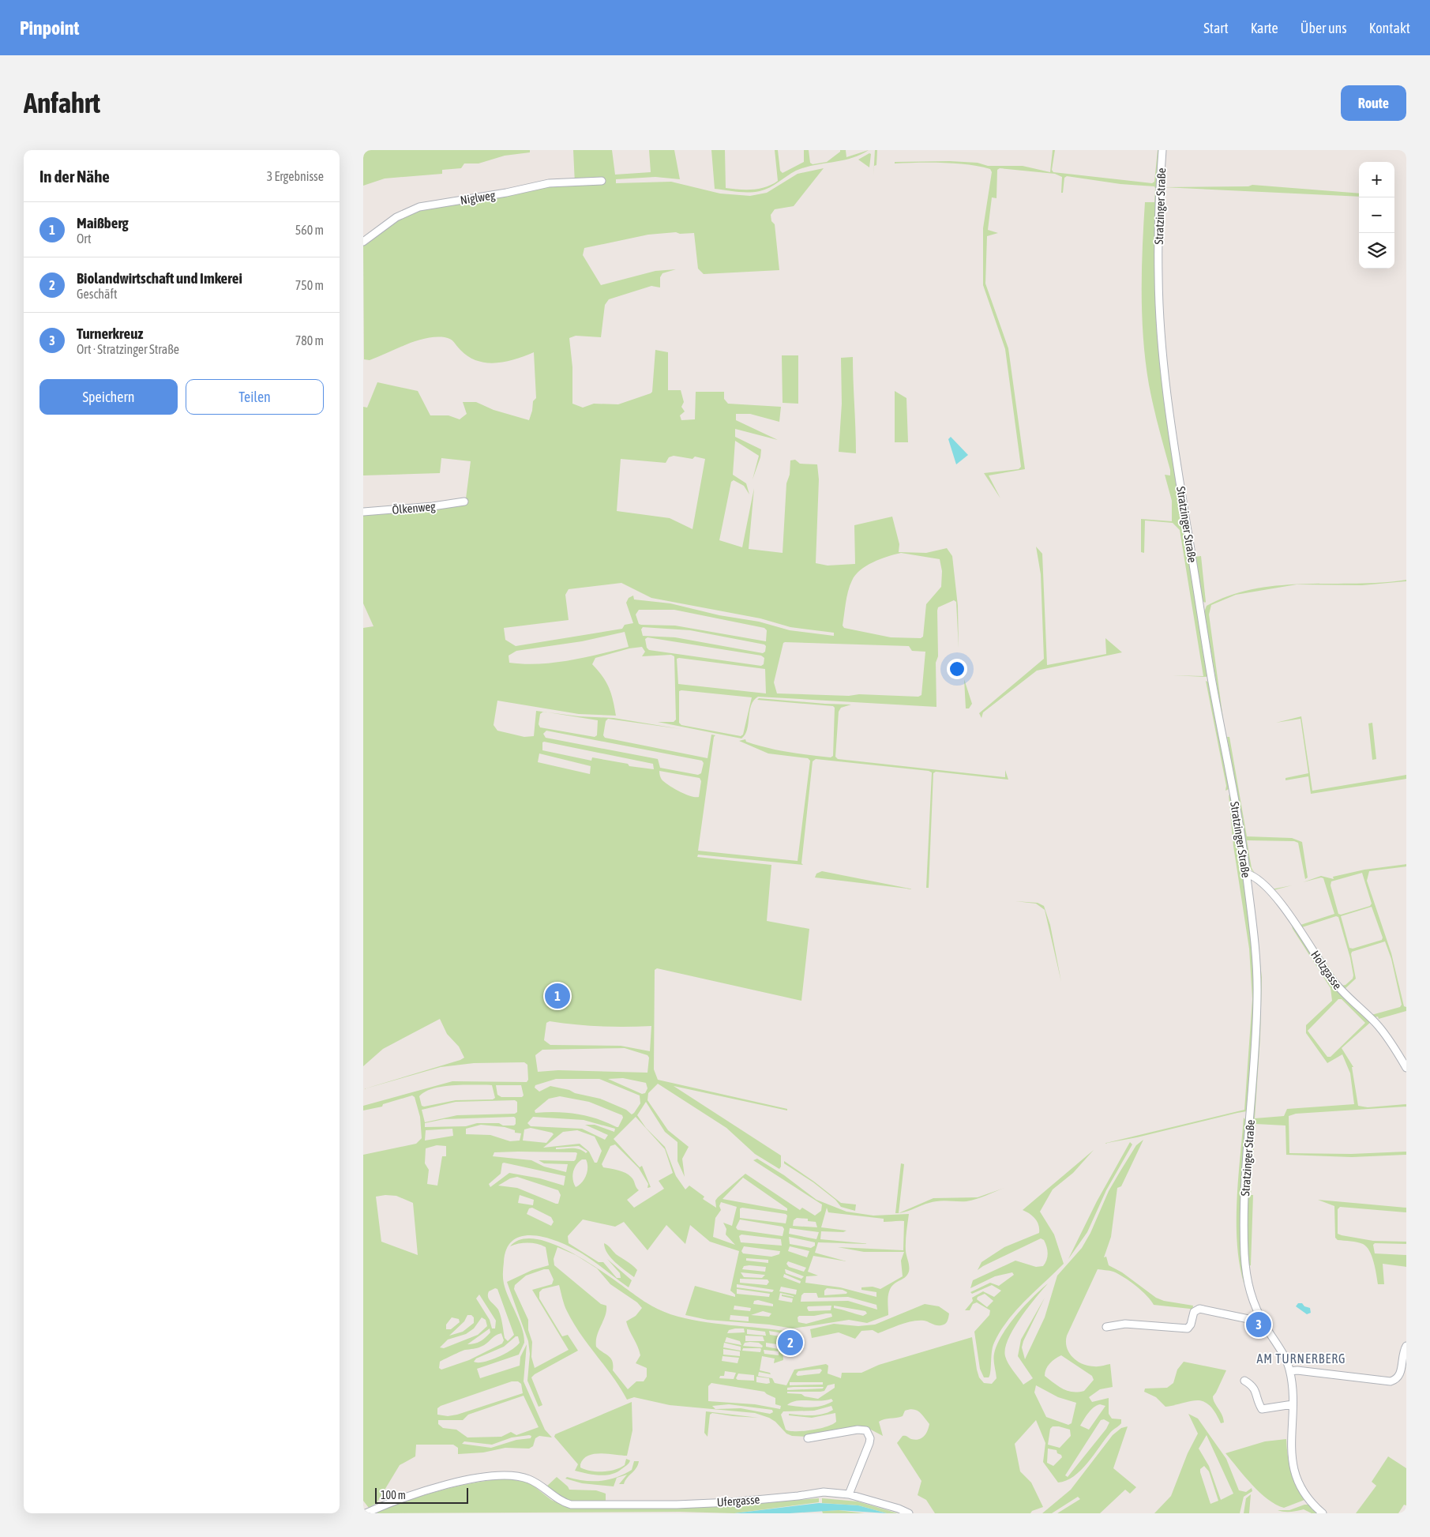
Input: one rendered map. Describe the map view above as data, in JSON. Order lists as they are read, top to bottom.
{
  "streets": {
    "street": [
      "Niglweg",
      "Stratzinger Straße",
      "Ölkenweg",
      "Holzgasse",
      "Ufergasse"
    ]
  },
  "crossings": [
    ["Stratzinger Straße", "Holzgasse"]
  ],
  "districts": ["AM TURNERBERG"],
  "scale_bar": "100 m",
  "page": {
    "header": "Pinpoint",
    "nav": [
      "Start",
      "Karte",
      "Über uns",
      "Kontakt"
    ],
    "buttons": [
      "Route",
      ["Speichern", "Teilen"]
    ],
    "title": "Anfahrt",
    "heading": ["In der Nähe", "3 Ergebnisse"],
    "map_buttons": ["+", "−"],
    "list": [
      {
        "mark": "1",
        "name": "Maißberg",
        "note": "Ort",
        "value": "560 m"
      },
      {
        "mark": "2",
        "name": "Biolandwirtschaft und Imkerei",
        "note": "Geschäft",
        "value": "750 m"
      },
      {
        "mark": "3",
        "name": "Turnerkreuz",
        "note": "Ort · Stratzinger Straße",
        "value": "780 m"
      }
    ],
    "pins": ["1", "3", "2"],
    "scale": "100 m"
  }
}
